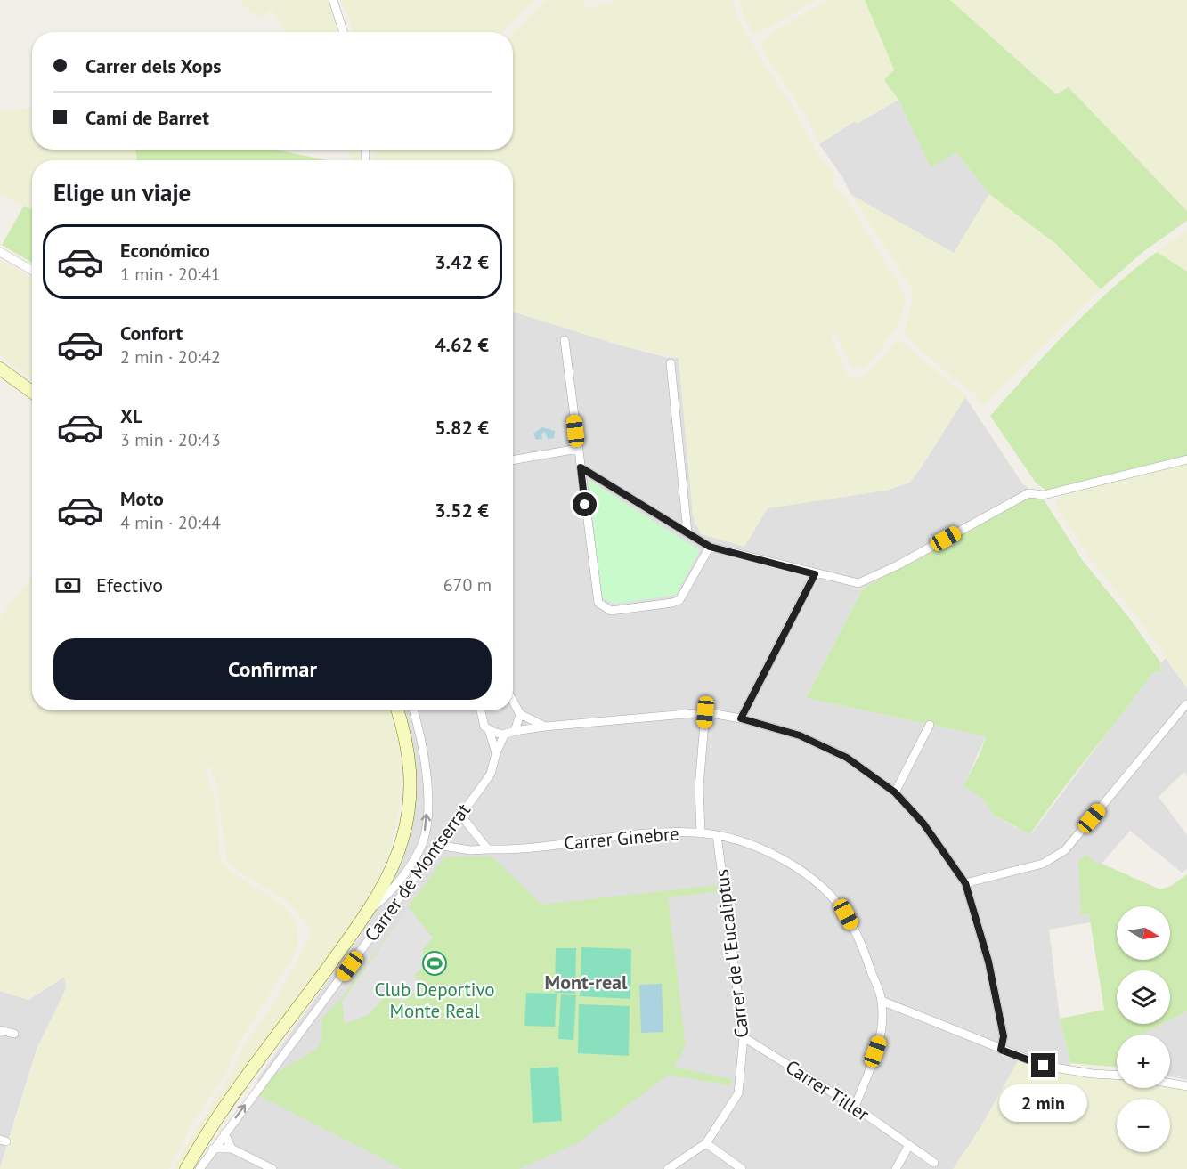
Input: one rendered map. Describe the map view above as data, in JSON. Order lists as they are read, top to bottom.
{
  "streets": {
    "street": [
      "Carrer Ginebre",
      "Carrer de Montserrat",
      "Carrer de l'Eucaliptus",
      "Carrer Tiller"
    ]
  },
  "crossings": [
    ["Carrer Ginebre", "Carrer de Montserrat"],
    ["Carrer Ginebre", "Carrer de l'Eucaliptus"],
    ["Carrer Ginebre", "Carrer Tiller"],
    ["Carrer de l'Eucaliptus", "Carrer Tiller"]
  ],
  "one_way": ["Carrer de Montserrat"],
  "districts": ["Mont-real"],
  "places": {
    "sports": ["Club Deportivo Monte Real"]
  },
  "north": "right",
  "page": {
    "banner": ["Carrer dels Xops", "Camí de Barret"],
    "heading": "Elige un viaje",
    "list": [
      {
        "name": "Económico",
        "note": "1 min · 20:41",
        "value": "3.42 €"
      },
      {
        "name": "Confort",
        "note": "2 min · 20:42",
        "value": "4.62 €"
      },
      {
        "name": "XL",
        "note": "3 min · 20:43",
        "value": "5.82 €"
      },
      {
        "name": "Moto",
        "note": "4 min · 20:44",
        "value": "3.52 €"
      }
    ],
    "pay": ["Efectivo", "670 m"],
    "buttons": "Confirmar",
    "map_buttons": ["+", "−"],
    "bubble": "2 min"
  }
}
